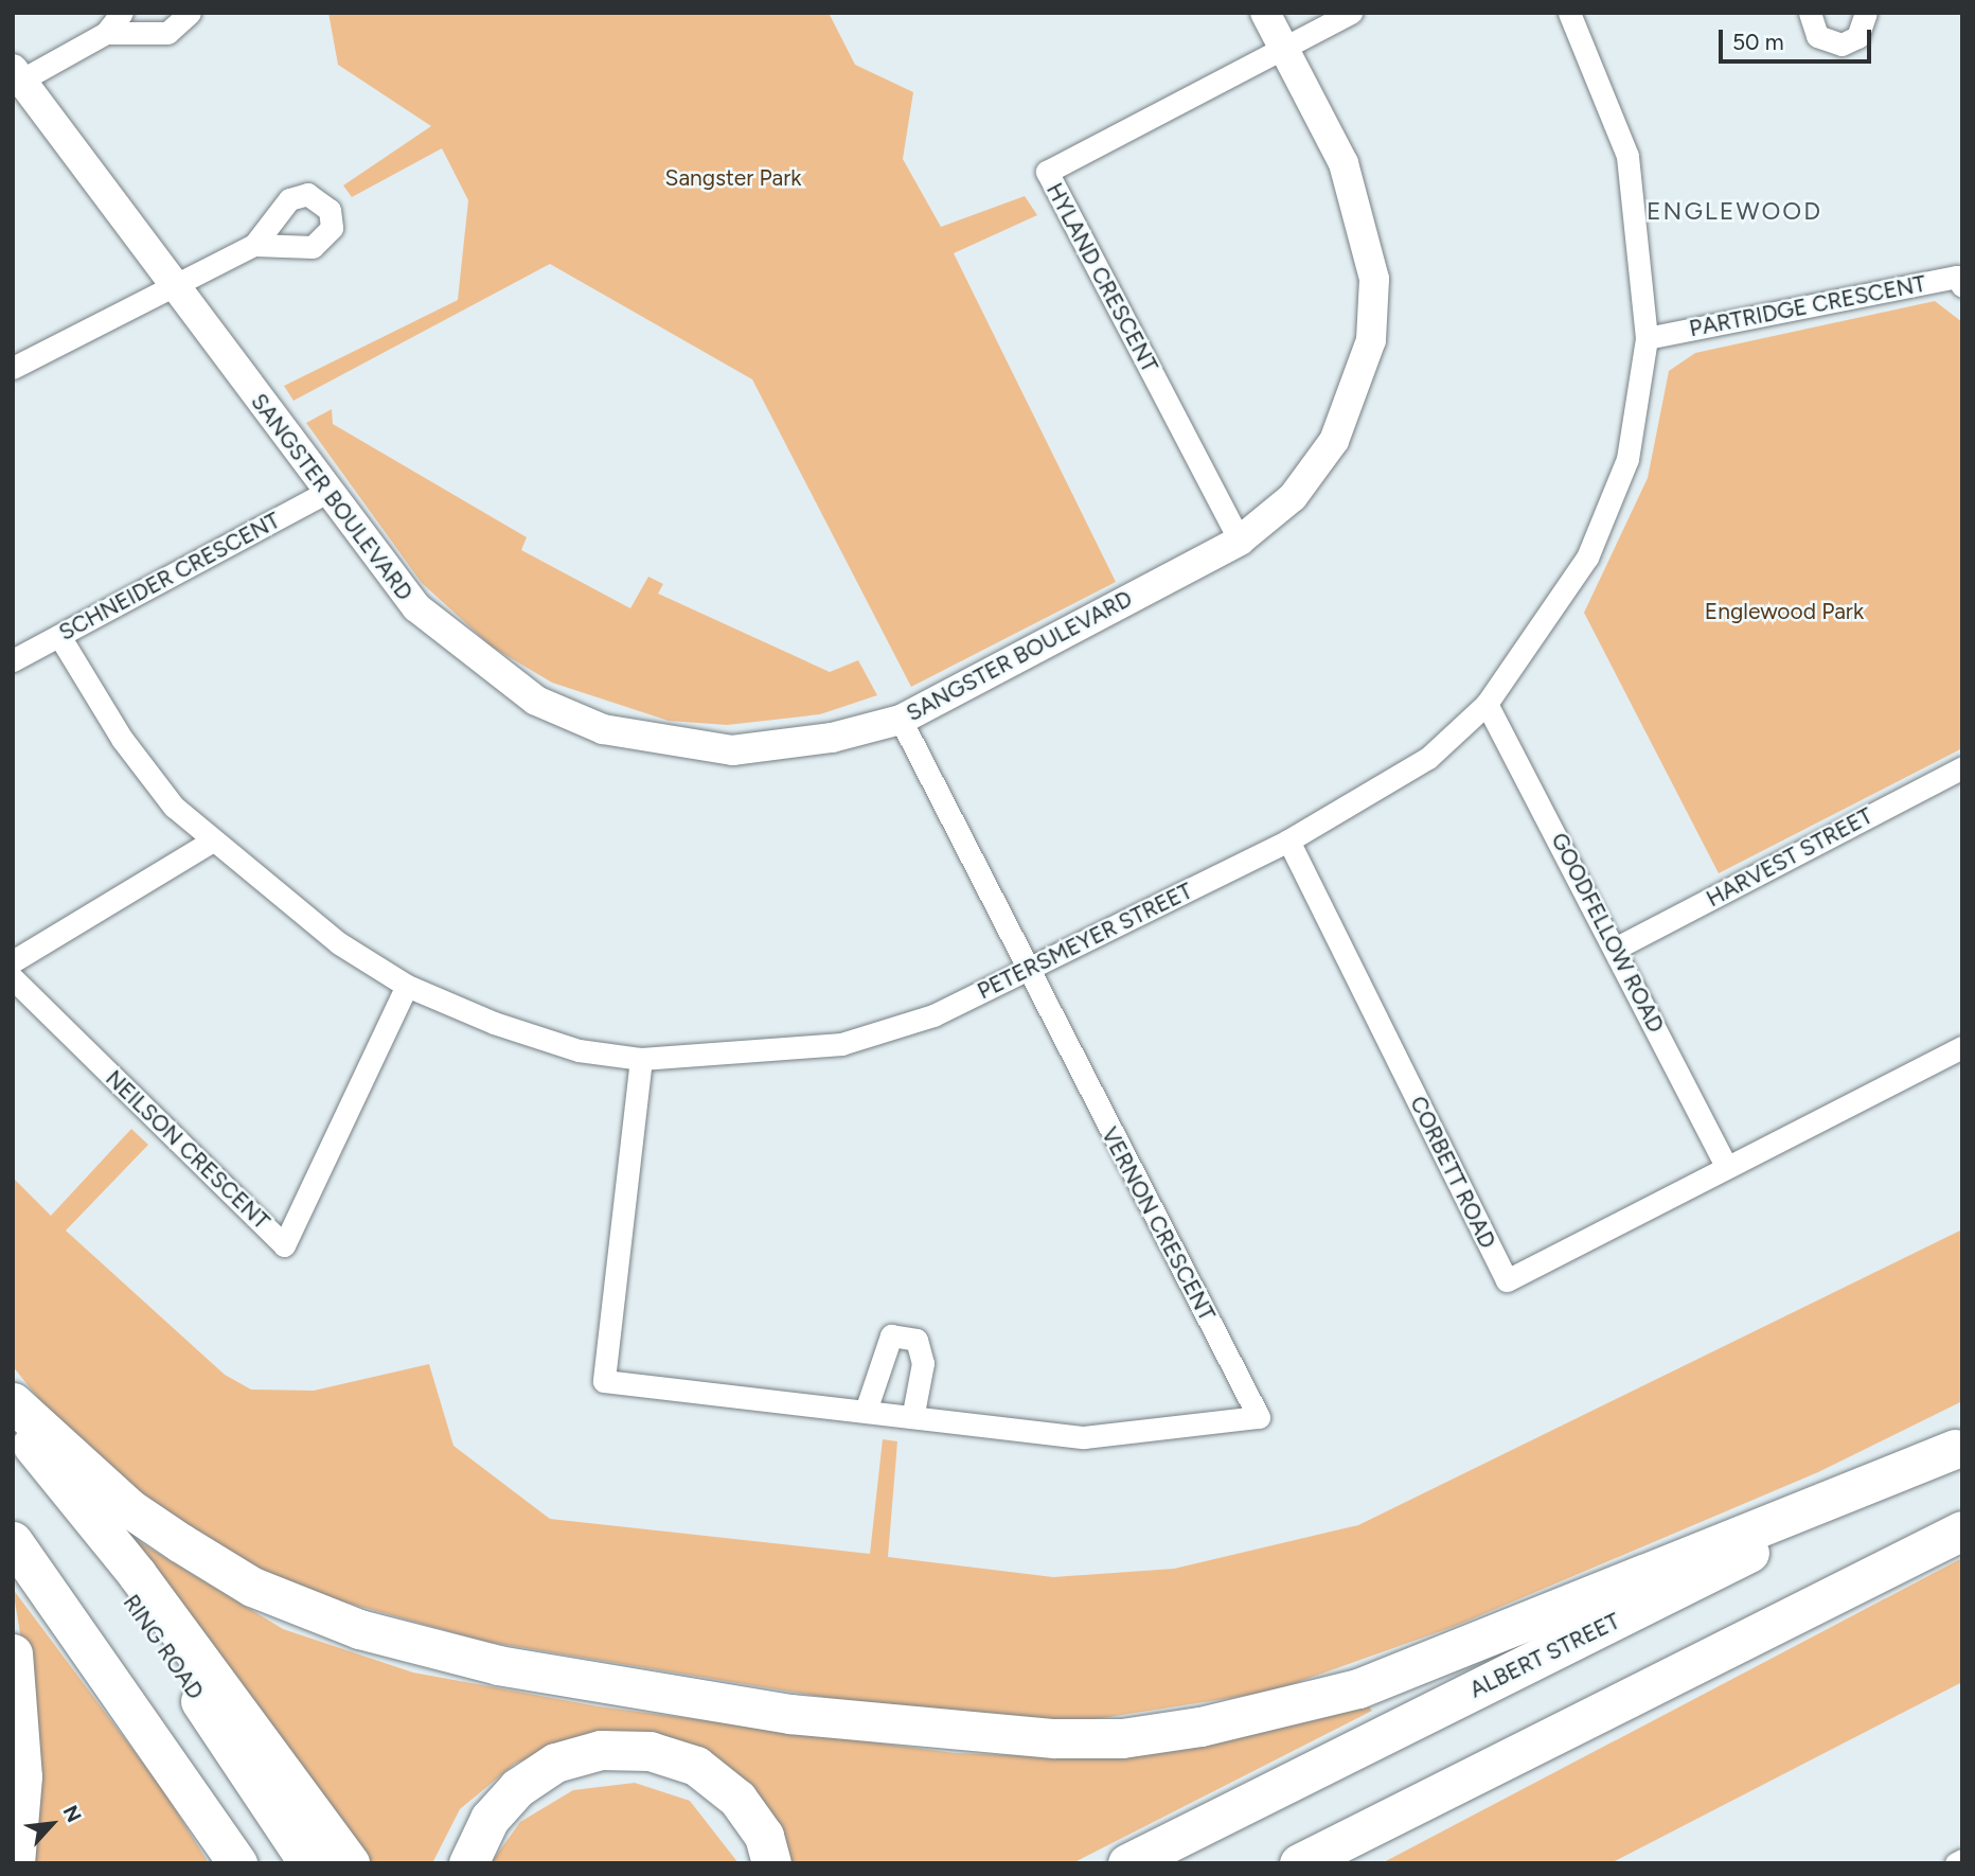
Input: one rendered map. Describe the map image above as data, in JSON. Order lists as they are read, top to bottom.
{
  "streets": {
    "highway": ["RING ROAD", "ALBERT STREET"],
    "street": [
      "HYLAND CRESCENT",
      "PARTRIDGE CRESCENT",
      "SANGSTER BOULEVARD",
      "SCHNEIDER CRESCENT",
      "HARVEST STREET",
      "GOODFELLOW ROAD",
      "PETERSMEYER STREET",
      "NEILSON CRESCENT",
      "CORBETT ROAD",
      "VERNON CRESCENT"
    ]
  },
  "crossings": [
    ["HYLAND CRESCENT", "SANGSTER BOULEVARD"],
    ["PARTRIDGE CRESCENT", "PETERSMEYER STREET"],
    ["SANGSTER BOULEVARD", "SCHNEIDER CRESCENT"],
    ["SANGSTER BOULEVARD", "VERNON CRESCENT"],
    ["SCHNEIDER CRESCENT", "PETERSMEYER STREET"],
    ["HARVEST STREET", "GOODFELLOW ROAD"],
    ["GOODFELLOW ROAD", "PETERSMEYER STREET"],
    ["GOODFELLOW ROAD", "CORBETT ROAD"],
    ["PETERSMEYER STREET", "NEILSON CRESCENT"],
    ["PETERSMEYER STREET", "CORBETT ROAD"],
    ["PETERSMEYER STREET", "VERNON CRESCENT"]
  ],
  "districts": ["ENGLEWOOD"],
  "parks": ["Sangster Park", "Englewood Park"],
  "scale_bar": "50 m",
  "north": "top right"
}
